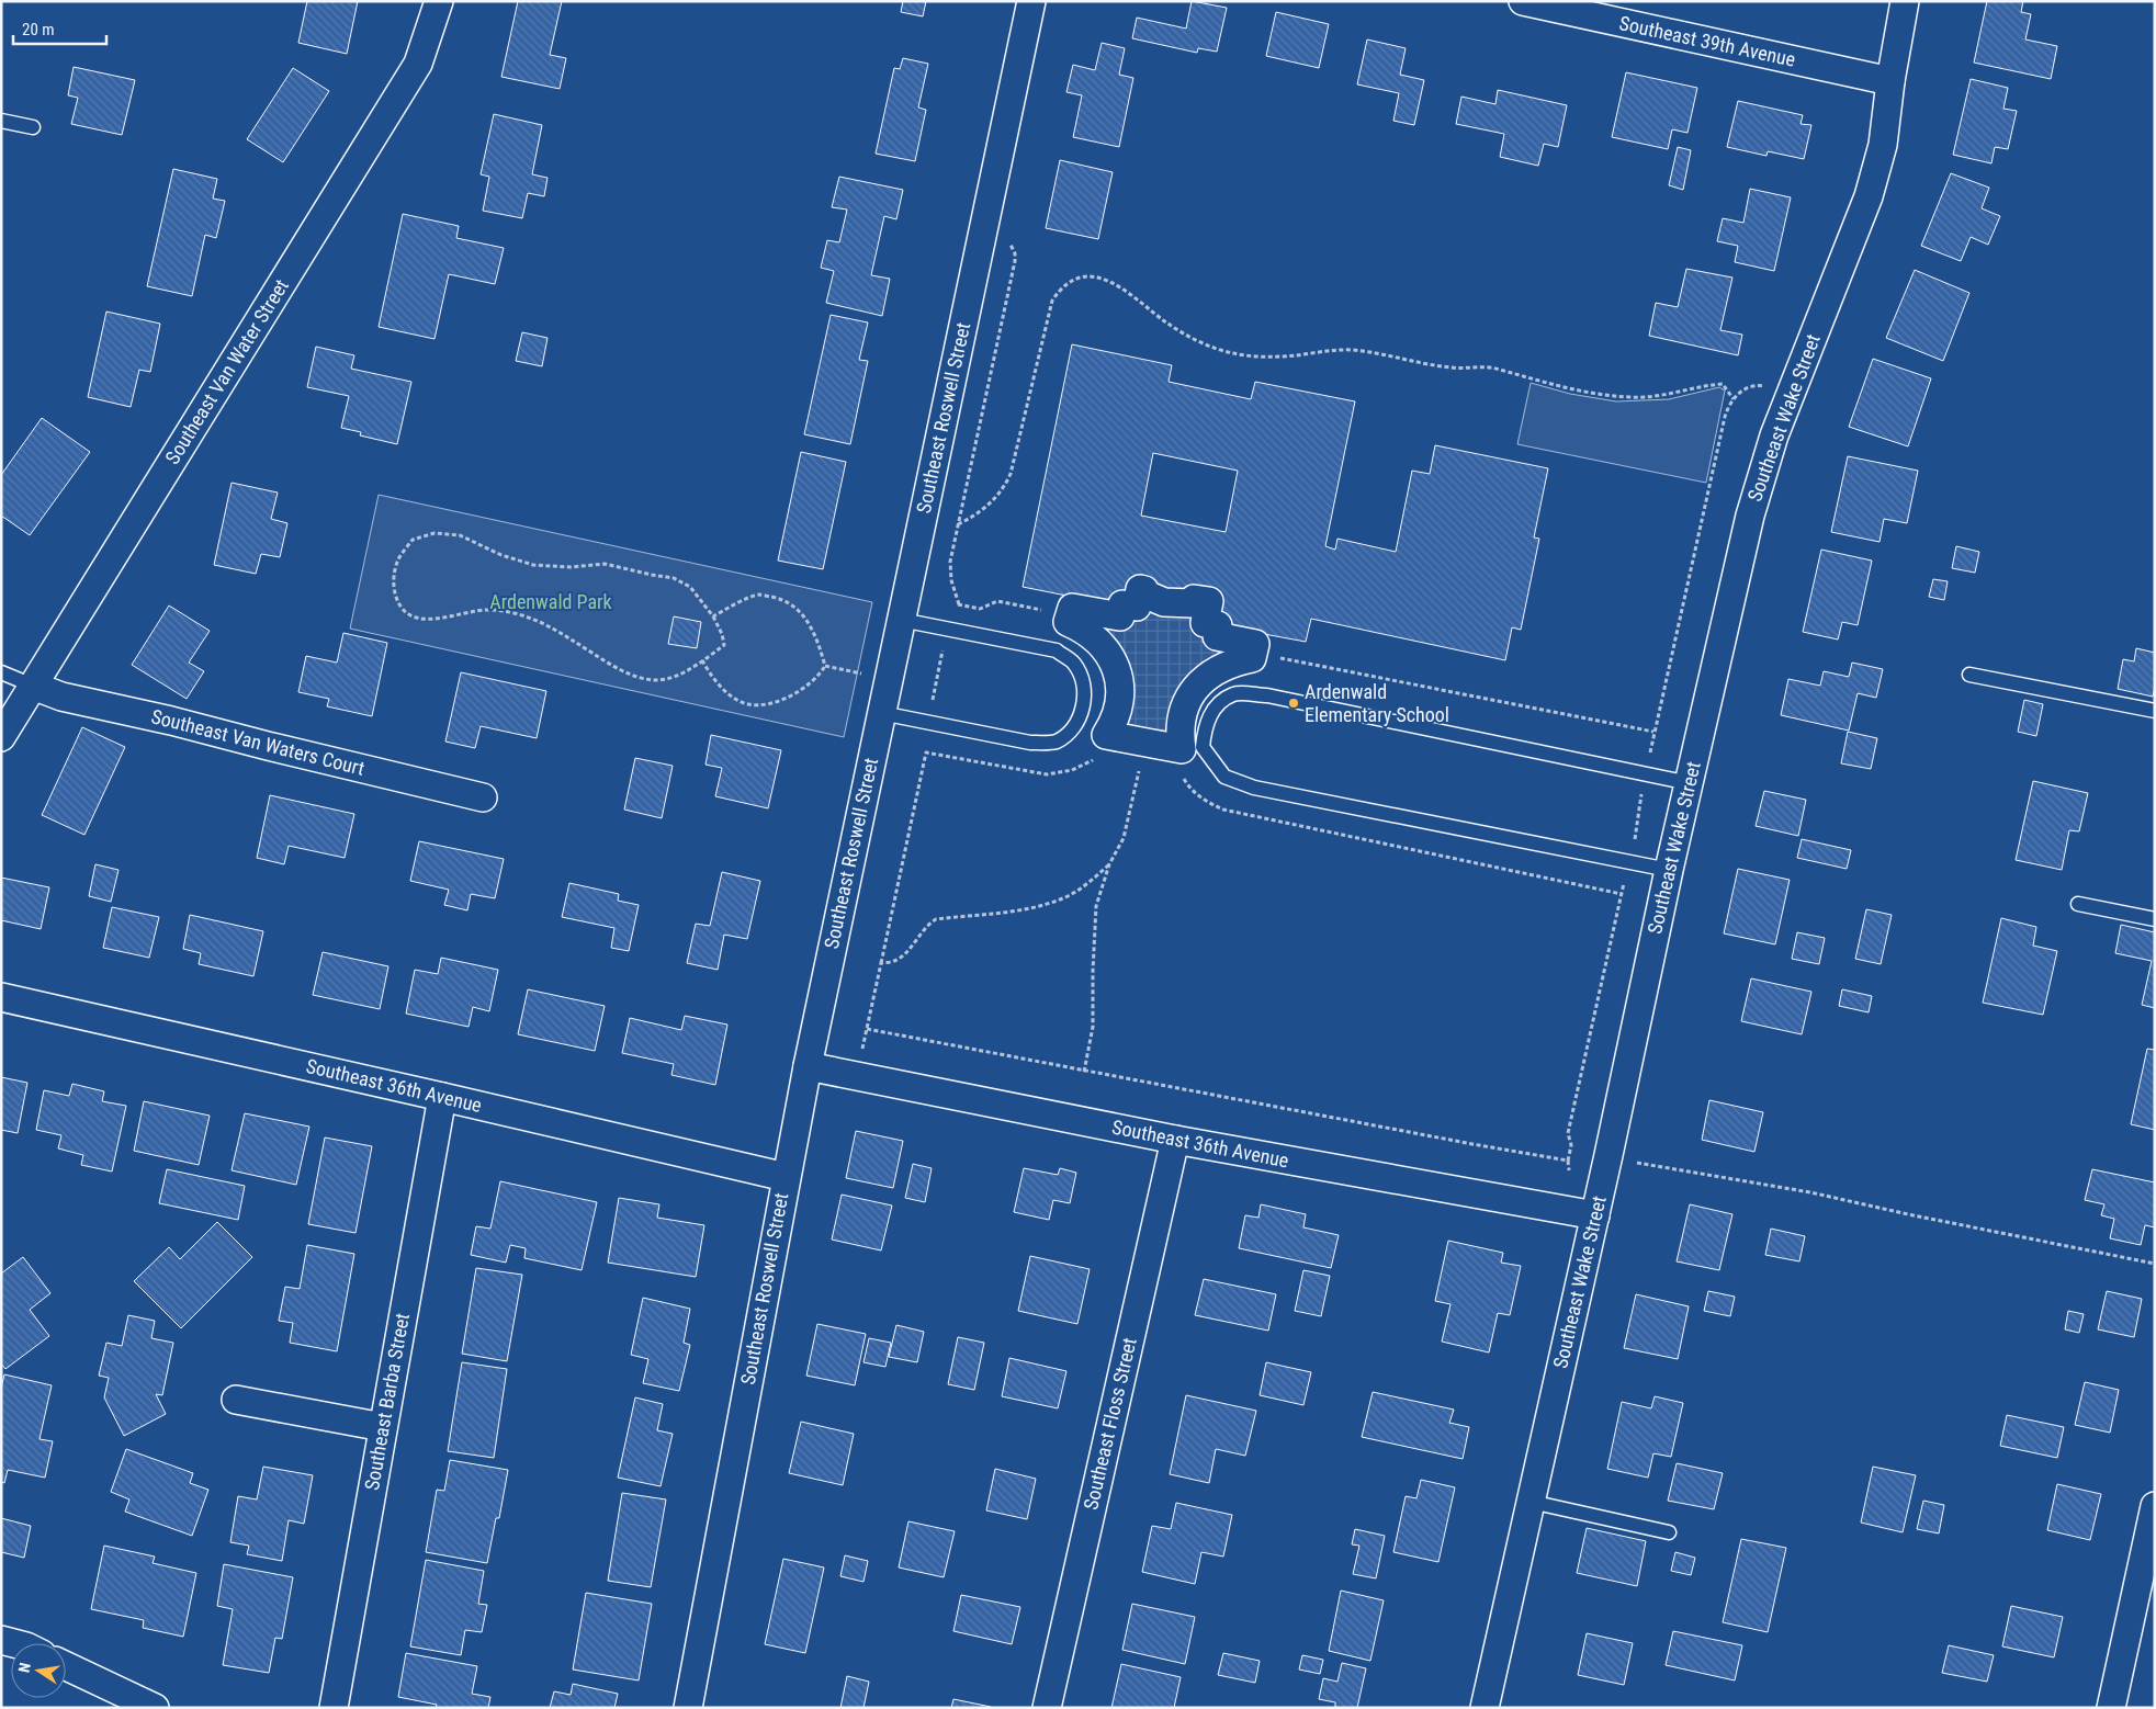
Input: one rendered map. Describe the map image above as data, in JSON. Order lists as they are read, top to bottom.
{
  "streets": {
    "street": [
      "Southeast 39th Avenue",
      "Southeast Van Water Street",
      "Southeast Roswell Street",
      "Southeast Wake Street",
      "Southeast Van Waters Court",
      "Southeast 36th Avenue",
      "Southeast Barba Street",
      "Southeast Floss Street"
    ]
  },
  "crossings": [
    ["Southeast 39th Avenue", "Southeast Wake Street"],
    ["Southeast Van Water Street", "Southeast Van Waters Court"],
    ["Southeast Roswell Street", "Southeast 36th Avenue"],
    ["Southeast Wake Street", "Southeast 36th Avenue"],
    ["Southeast 36th Avenue", "Southeast Barba Street"],
    ["Southeast 36th Avenue", "Southeast Floss Street"]
  ],
  "parks": ["Ardenwald Park"],
  "places": ["Ardenwald Elementary School"],
  "scale_bar": "20 m",
  "north": "left"
}
